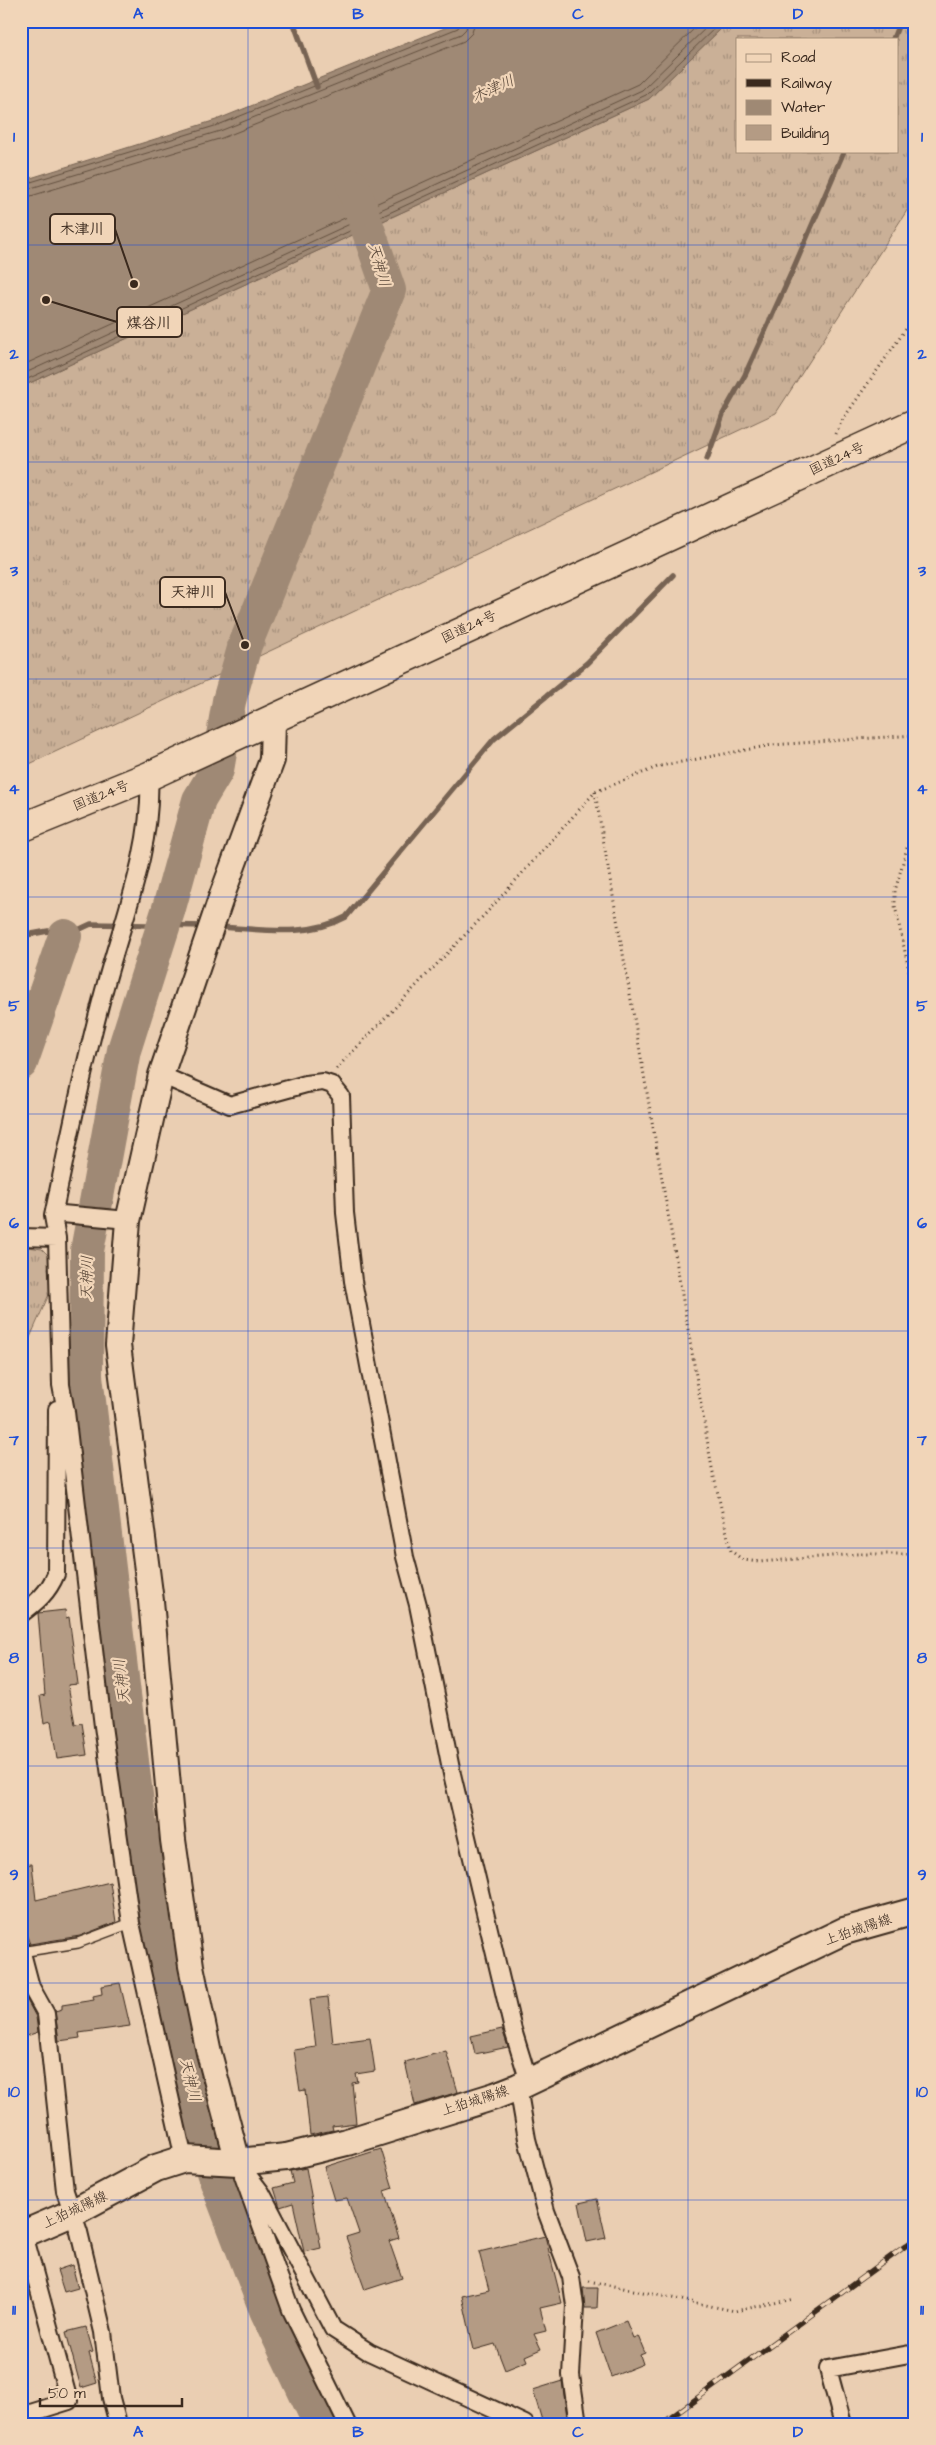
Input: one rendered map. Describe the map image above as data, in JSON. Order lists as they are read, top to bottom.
{
  "streets": {
    "highway": ["国道24号"],
    "main road": ["上狛城陽線"]
  },
  "water": ["木津川", "天神川"],
  "places": ["木津川", "煤谷川", "天神川"],
  "legend": [
    "Road",
    "Railway",
    "Water",
    "Building"
  ],
  "scale_bar": "50 m",
  "grid": {
    "columns": [
      "A",
      "B",
      "C",
      "D"
    ],
    "rows": [
      "1",
      "2",
      "3",
      "4",
      "5",
      "6",
      "7",
      "8",
      "9",
      "10",
      "11"
    ]
  }
}
